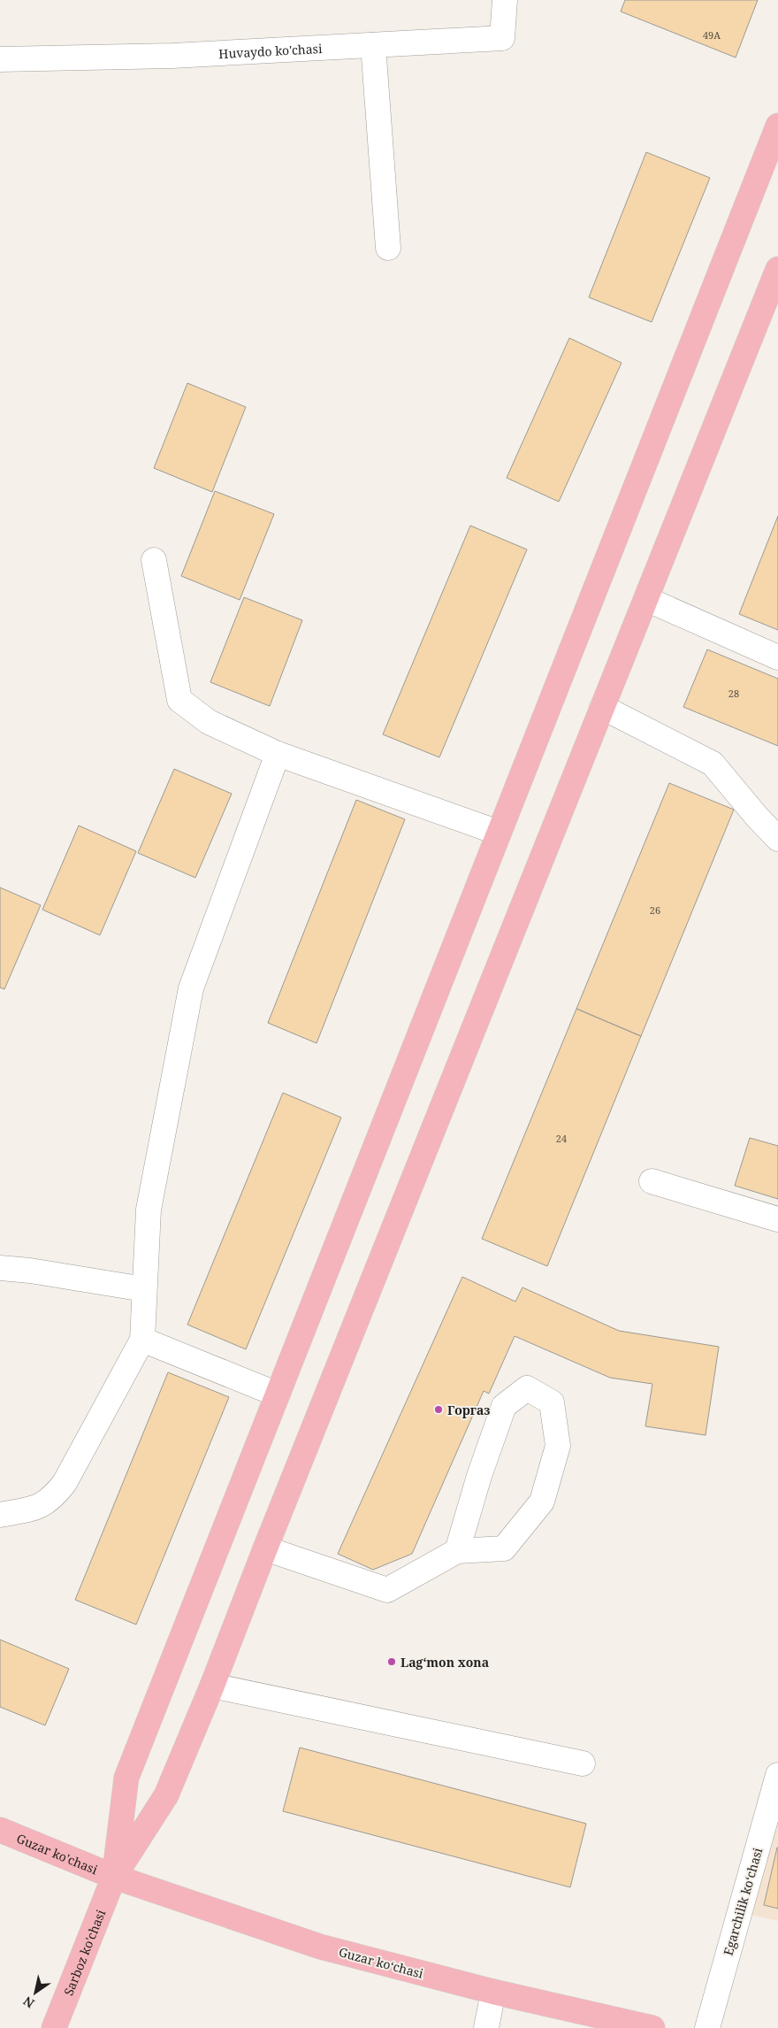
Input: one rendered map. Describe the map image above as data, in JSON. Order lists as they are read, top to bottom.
{
  "streets": {
    "main road": ["Guzar ko'chasi", "Sarboz ko'chasi", "Guzar koʻchasi"],
    "street": ["Huvaydo ko'chasi", "Egarchilik koʻchasi"]
  },
  "crossings": [
    ["Guzar ko'chasi", "Sarboz ko'chasi"],
    ["Guzar ko'chasi", "Guzar koʻchasi"],
    ["Sarboz ko'chasi", "Guzar koʻchasi"]
  ],
  "places": ["Горгаз", "Lagʻmon xona"],
  "house_numbers": [
    "49A",
    "28",
    "26",
    "24"
  ],
  "north": "bottom left"
}
